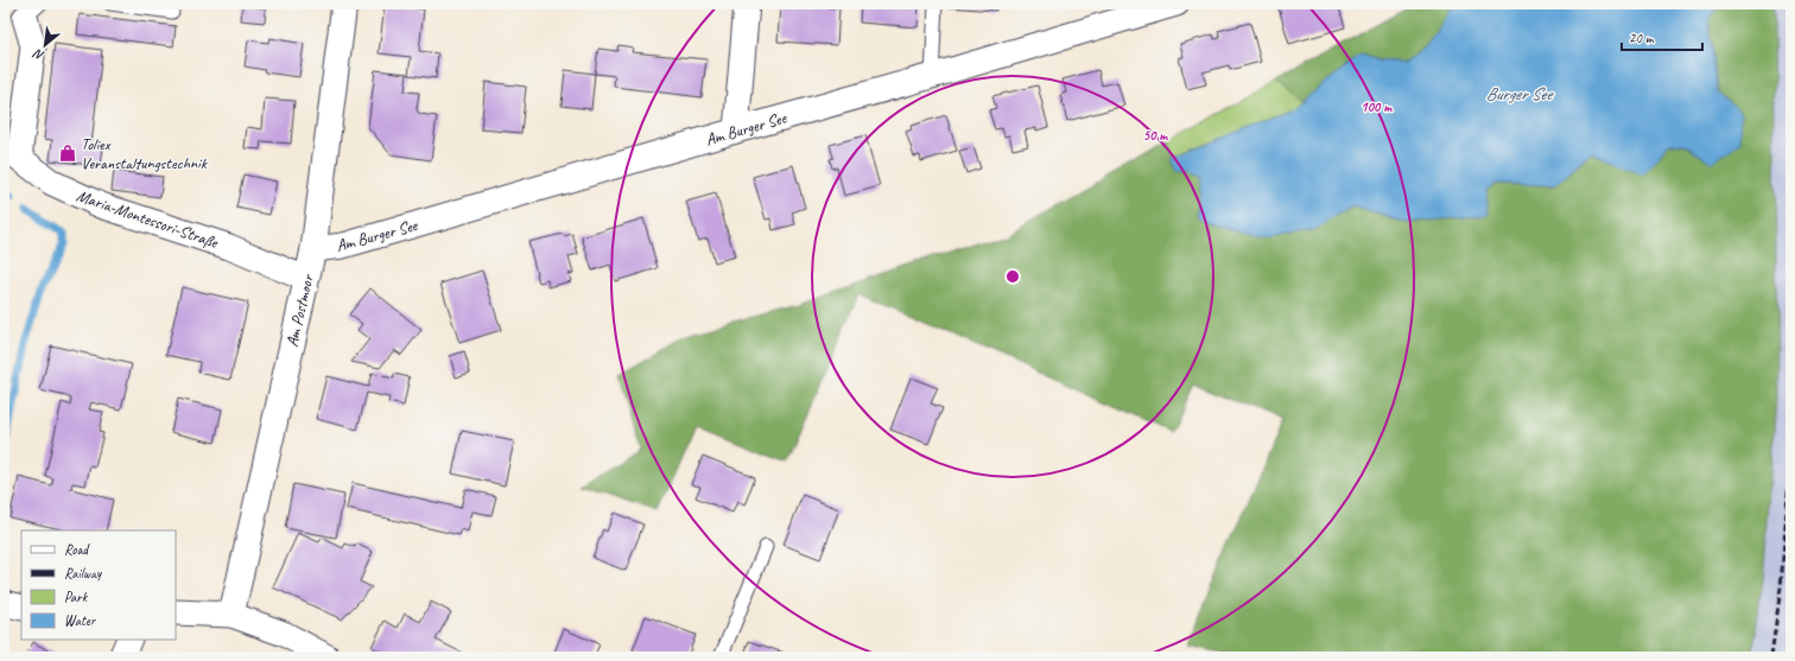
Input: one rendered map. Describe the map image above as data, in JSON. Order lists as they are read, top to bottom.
{
  "streets": {
    "street": ["Am Burger See", "Maria-Montessori-Straße", "Am Postmoor"]
  },
  "crossings": [
    ["Am Burger See", "Am Postmoor"],
    ["Maria-Montessori-Straße", "Am Postmoor"]
  ],
  "water": ["Burger See"],
  "places": {
    "shop": ["Toliex Veranstaltungstechnik"]
  },
  "legend": [
    "Road",
    "Railway",
    "Park",
    "Water"
  ],
  "scale_bar": "20 m",
  "north": "bottom left",
  "rings": ["100 m", "50 m"]
}
